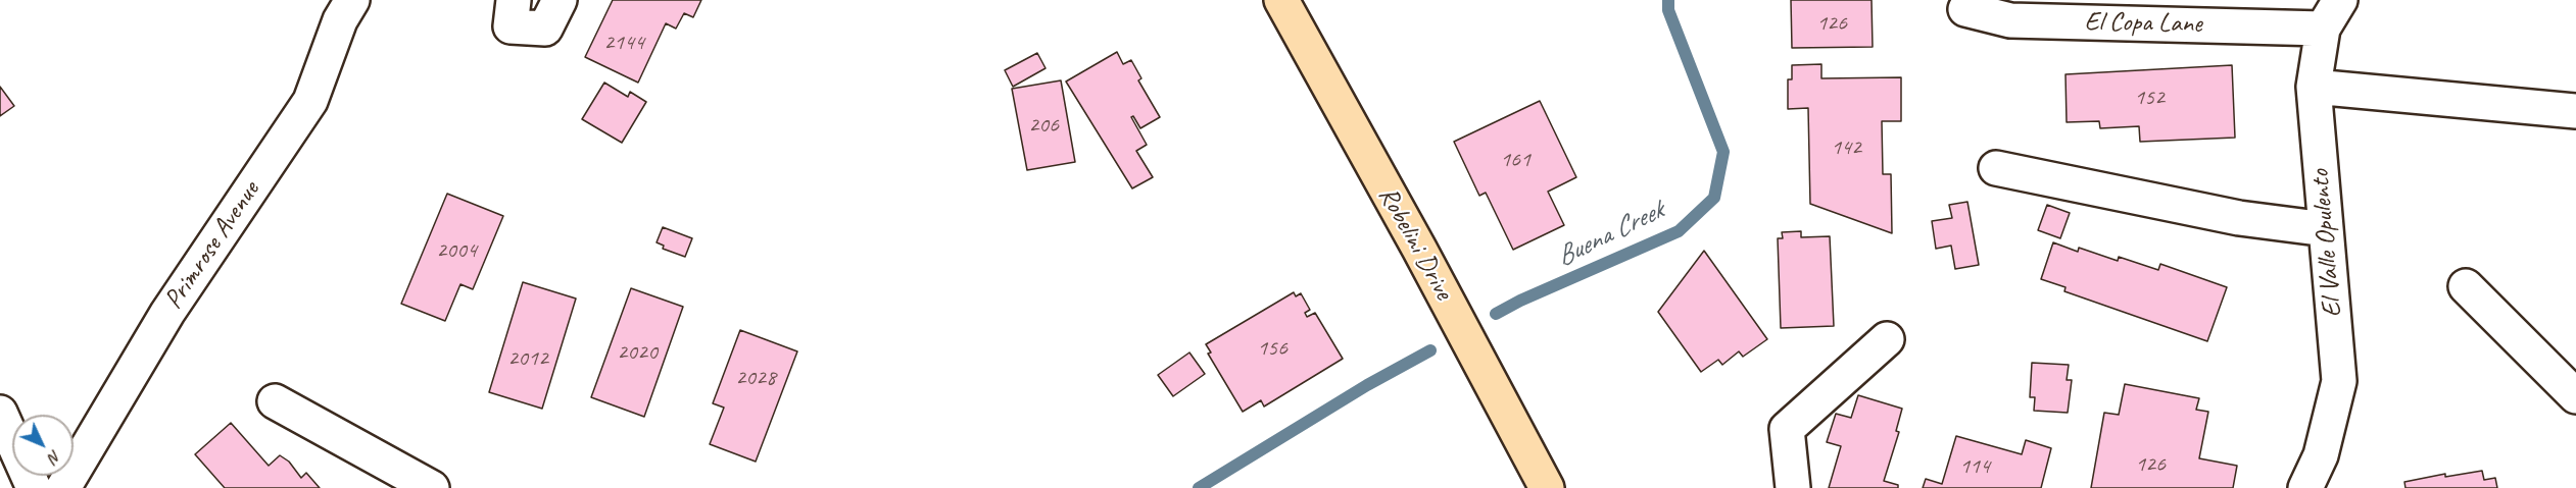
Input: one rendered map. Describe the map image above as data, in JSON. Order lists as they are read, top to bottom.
{
  "streets": {
    "main road": ["Robelini Drive"],
    "street": ["El Copa Lane", "El Valle Opulento", "Primrose Avenue"]
  },
  "crossings": [
    ["El Copa Lane", "El Valle Opulento"]
  ],
  "water": ["Buena Creek"],
  "house_numbers": [
    "126",
    "2144",
    "152",
    "206",
    "142",
    "161",
    "2004",
    "156",
    "2020",
    "2012",
    "2028",
    "126",
    "114"
  ],
  "north": "bottom right"
}
